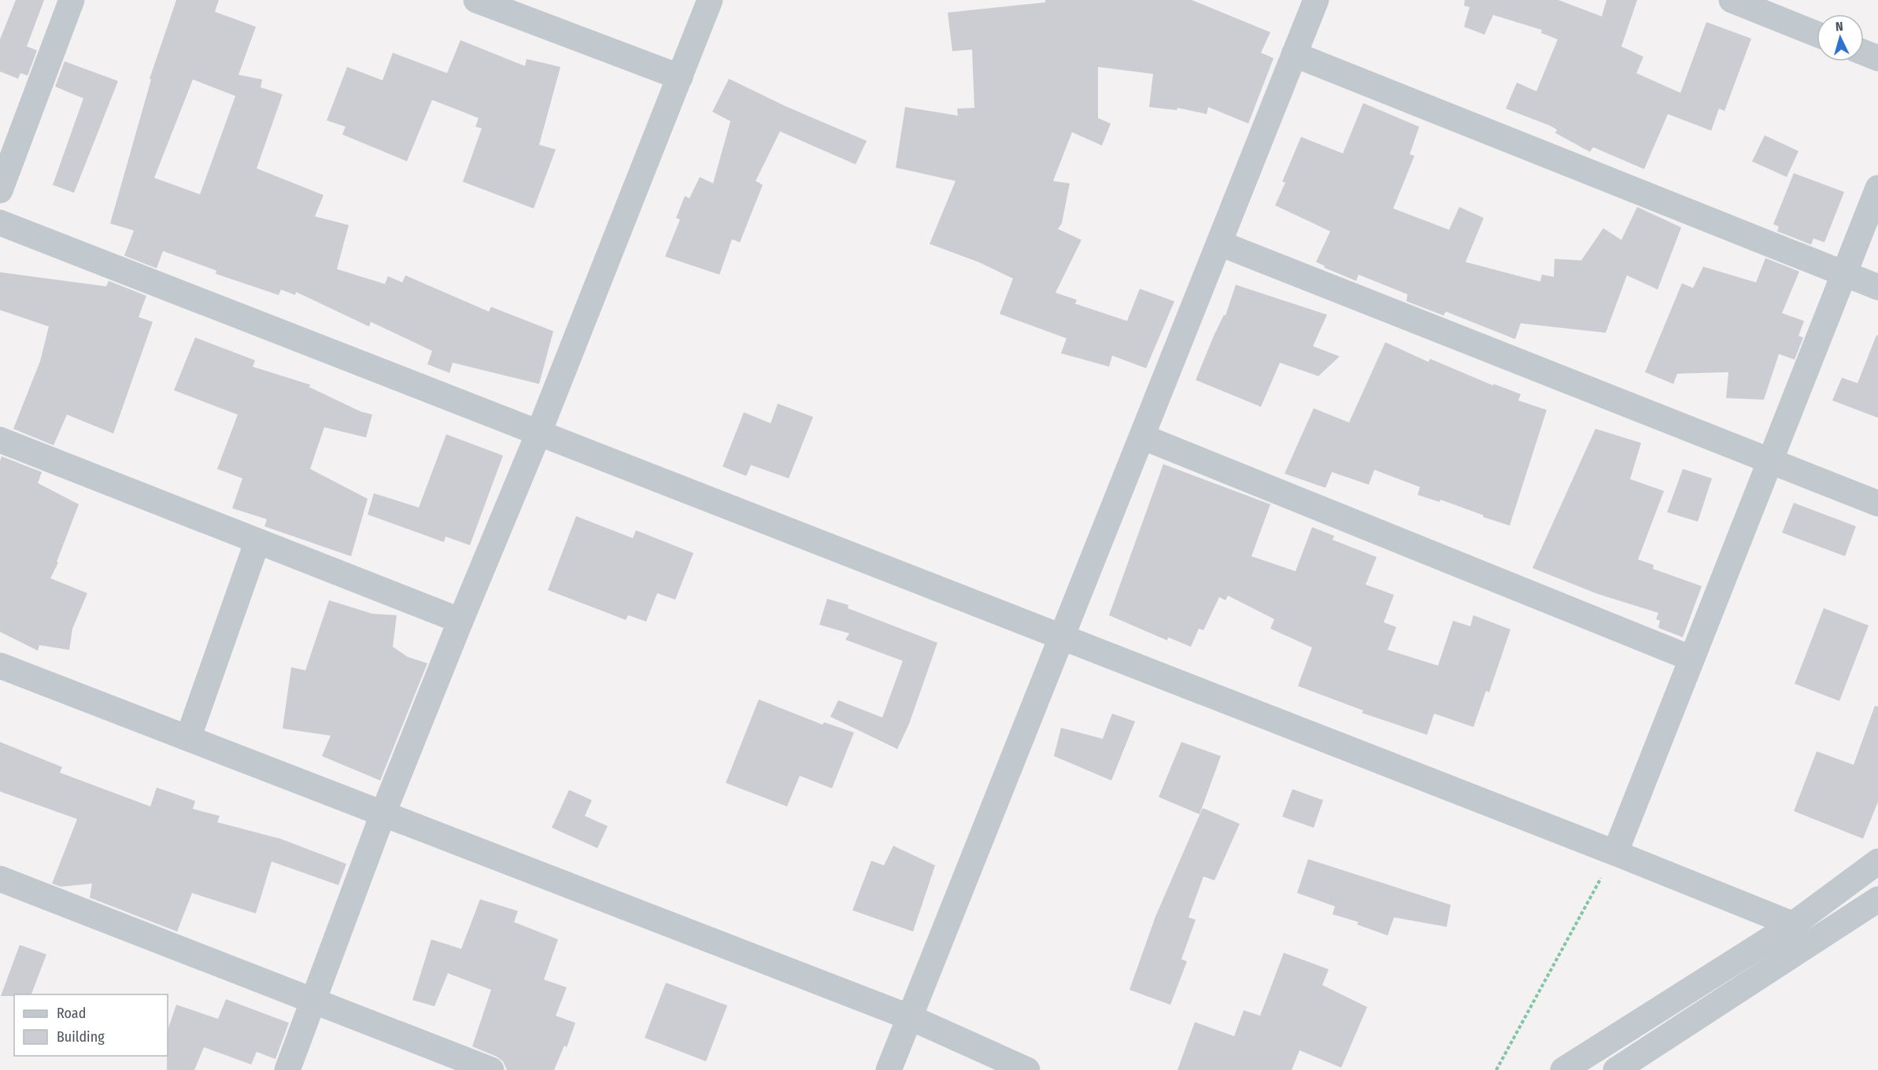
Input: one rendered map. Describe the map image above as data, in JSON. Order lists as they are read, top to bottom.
{
  "legend": ["Road", "Building"],
  "north": "top"
}
